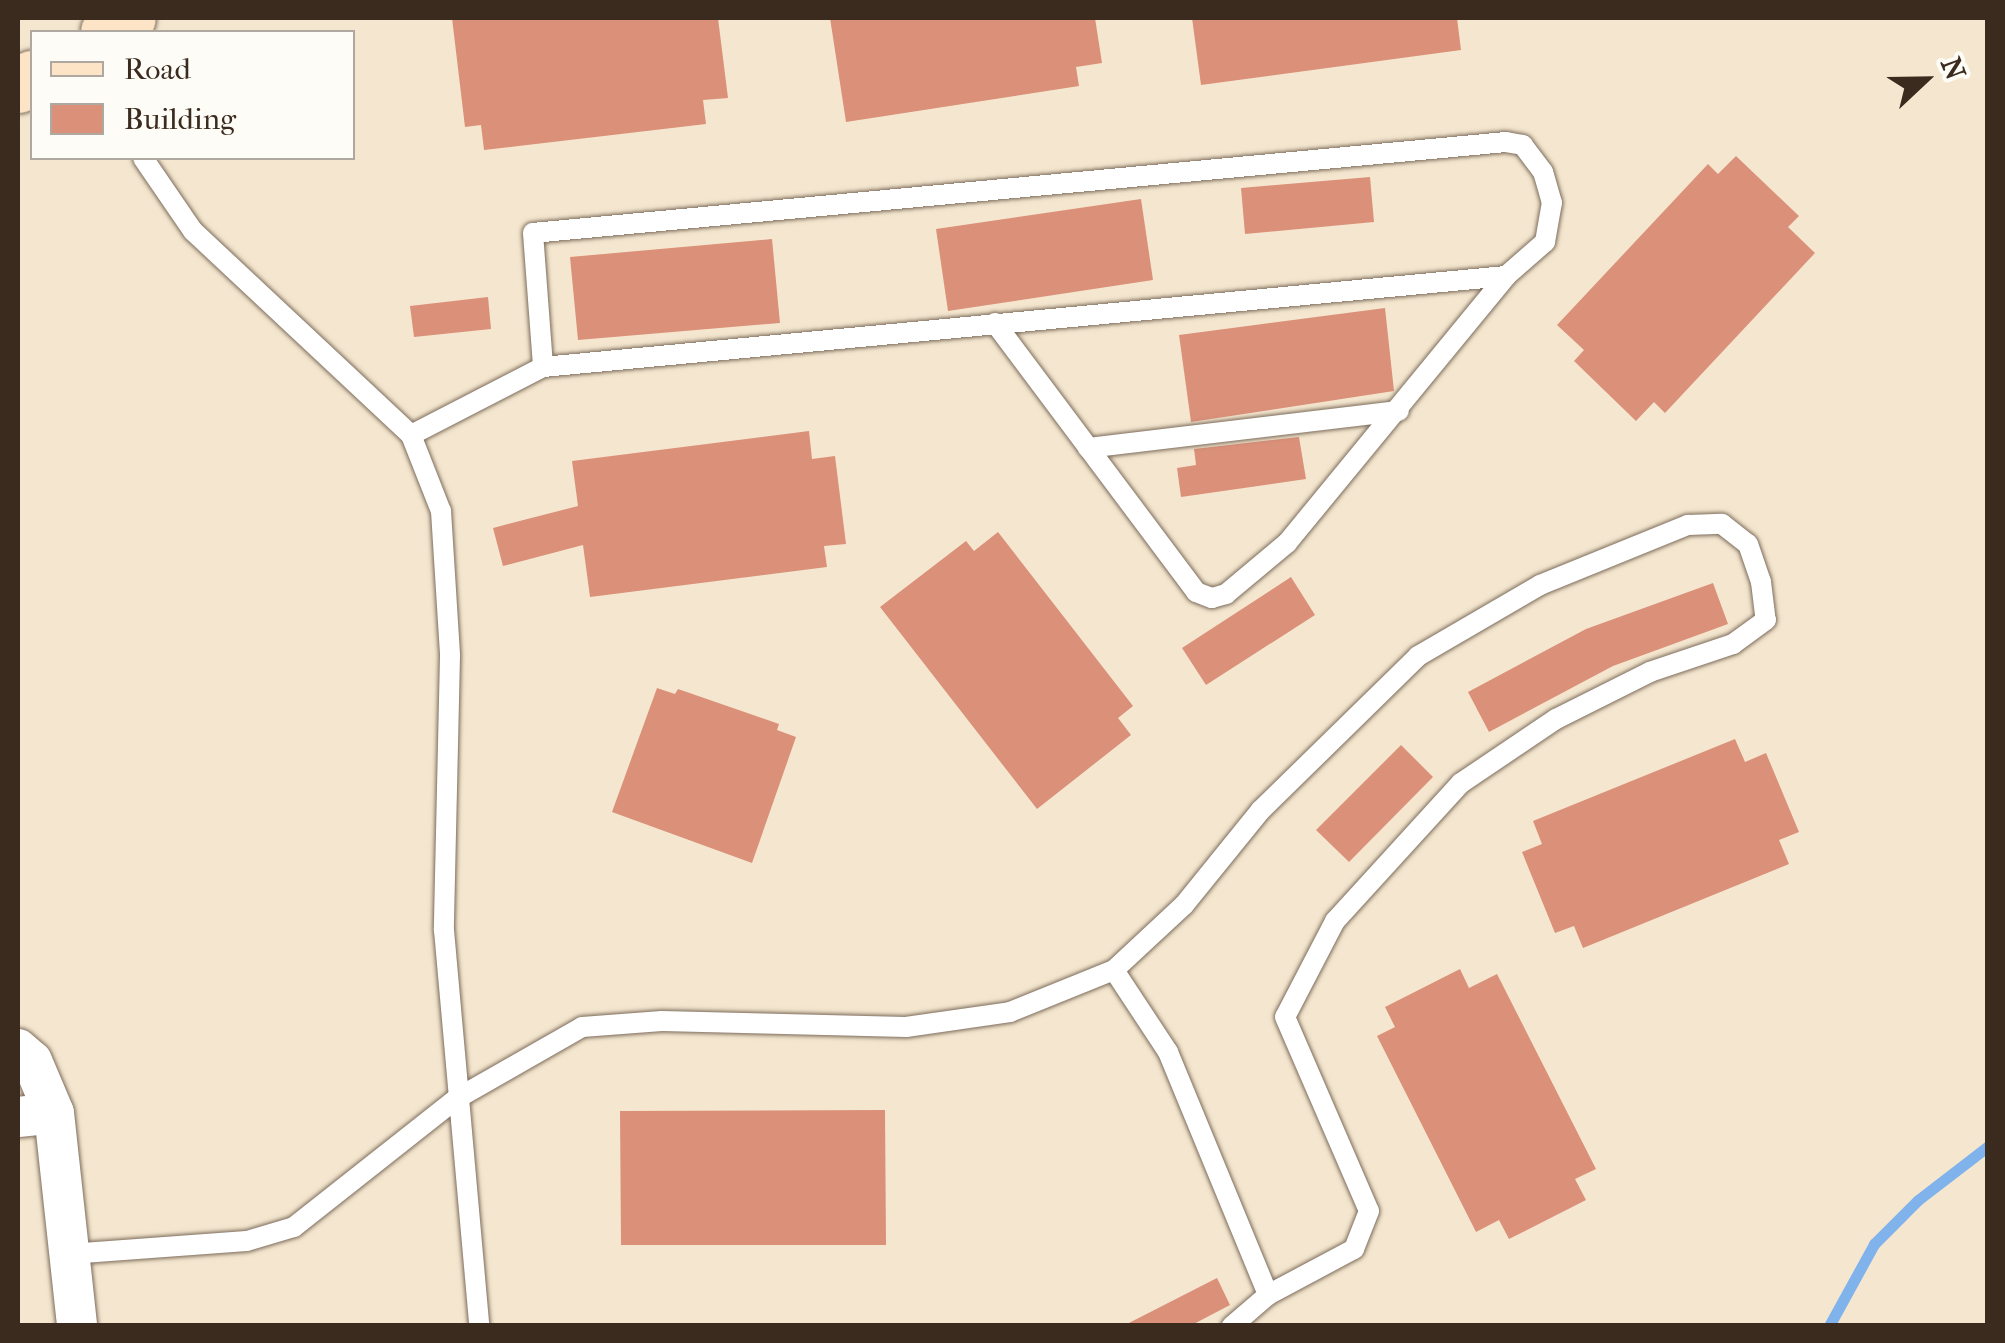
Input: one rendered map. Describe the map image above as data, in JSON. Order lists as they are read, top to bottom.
{
  "legend": ["Road", "Building"],
  "north": "right"
}
